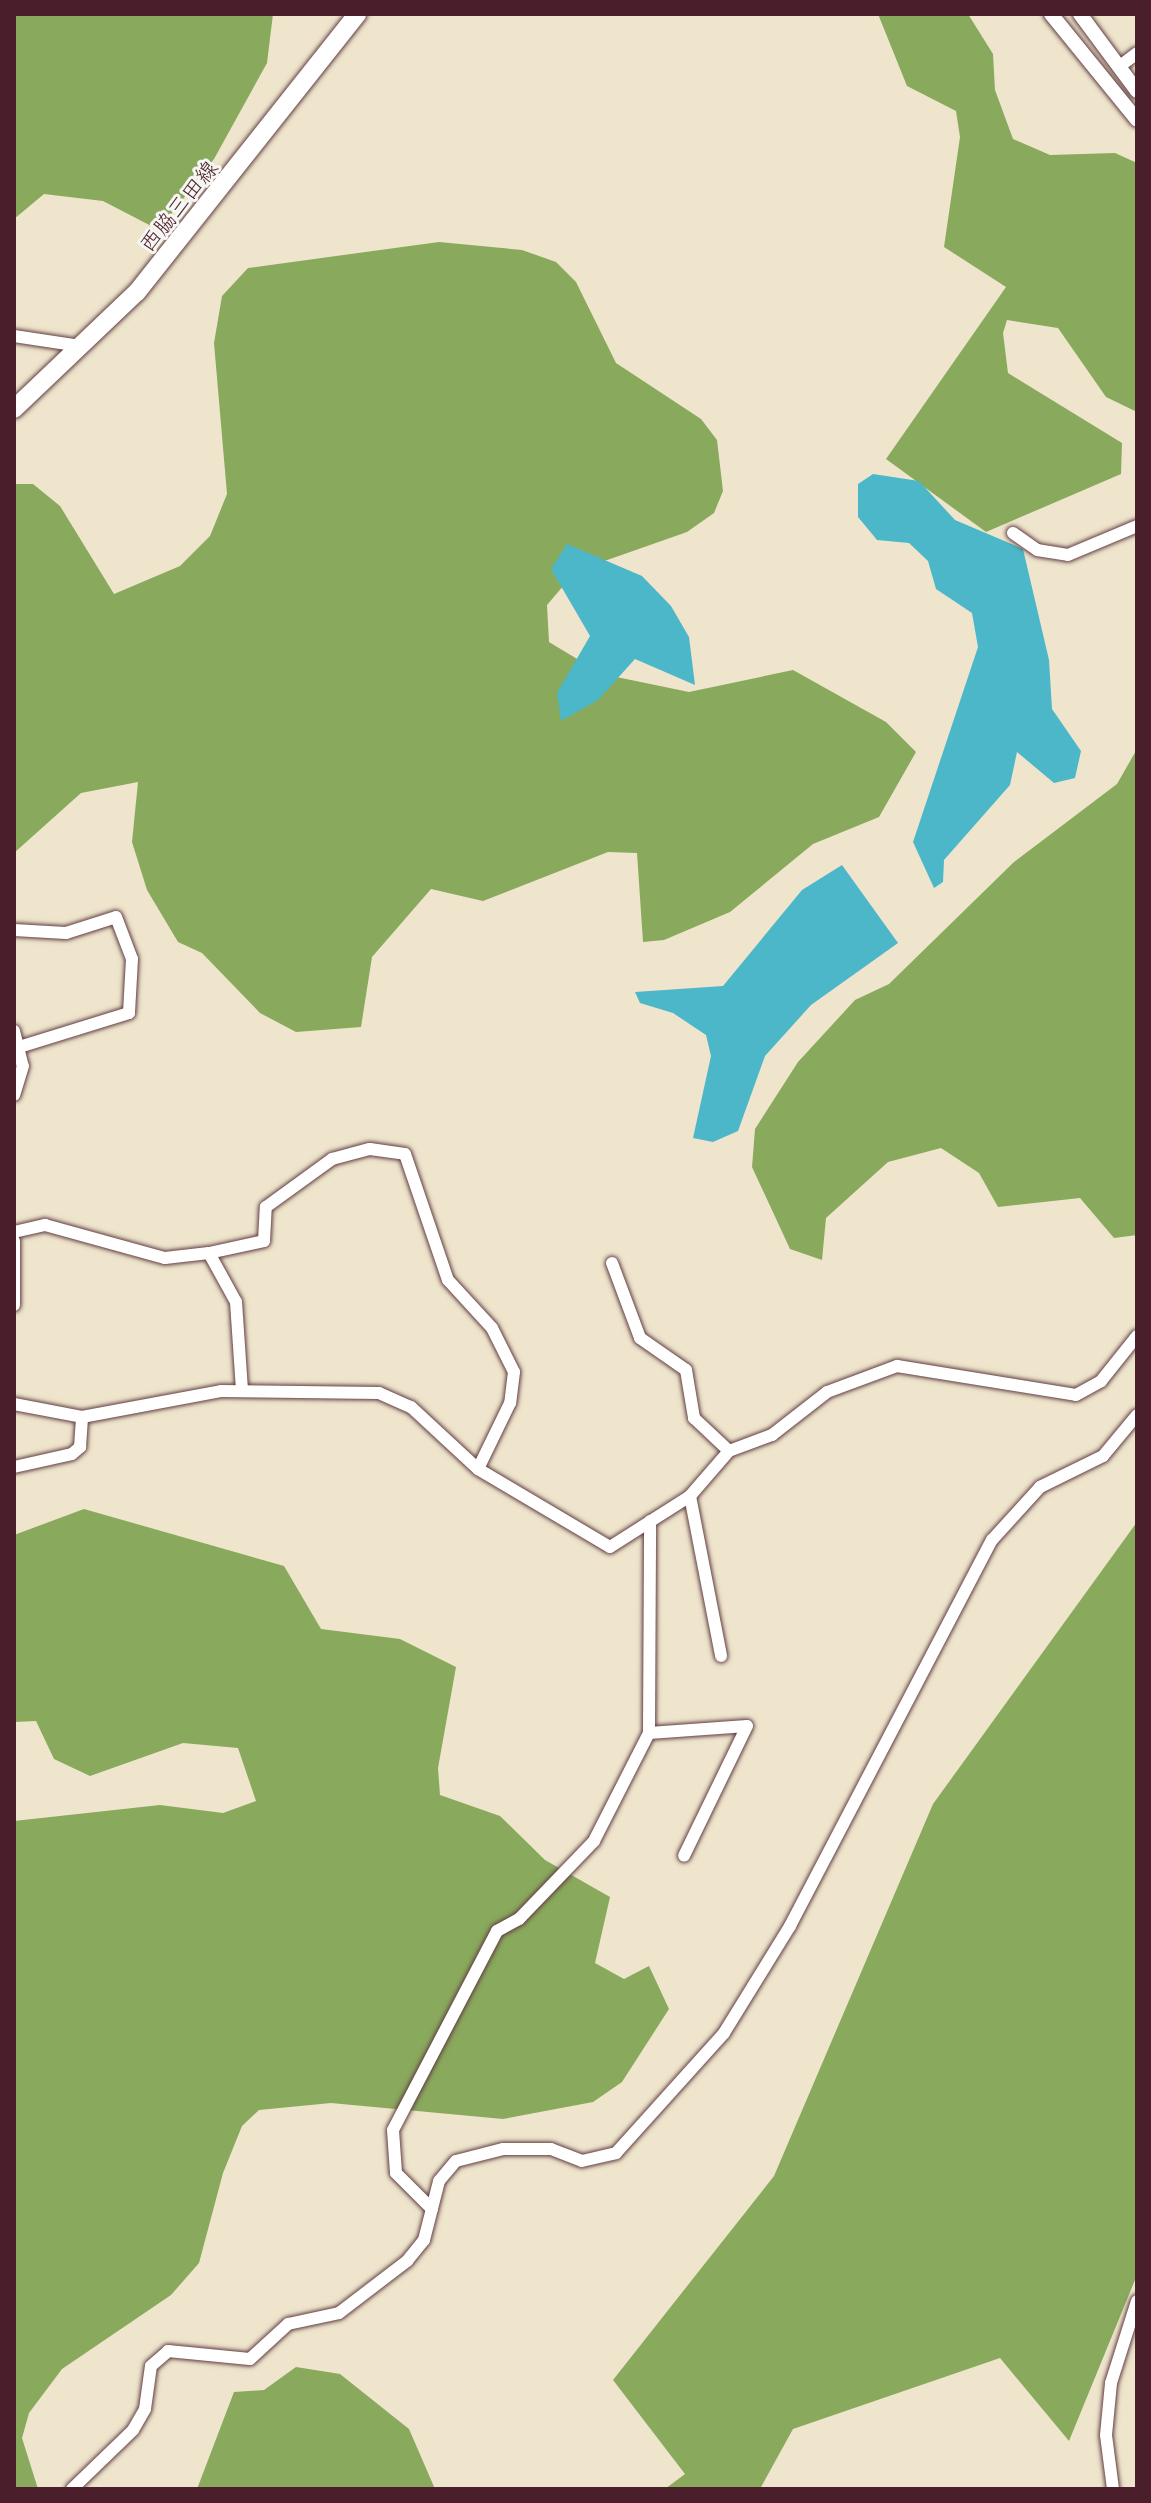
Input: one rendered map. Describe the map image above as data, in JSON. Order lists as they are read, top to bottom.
{
  "streets": {
    "main road": ["西脇三田線"]
  }
}
